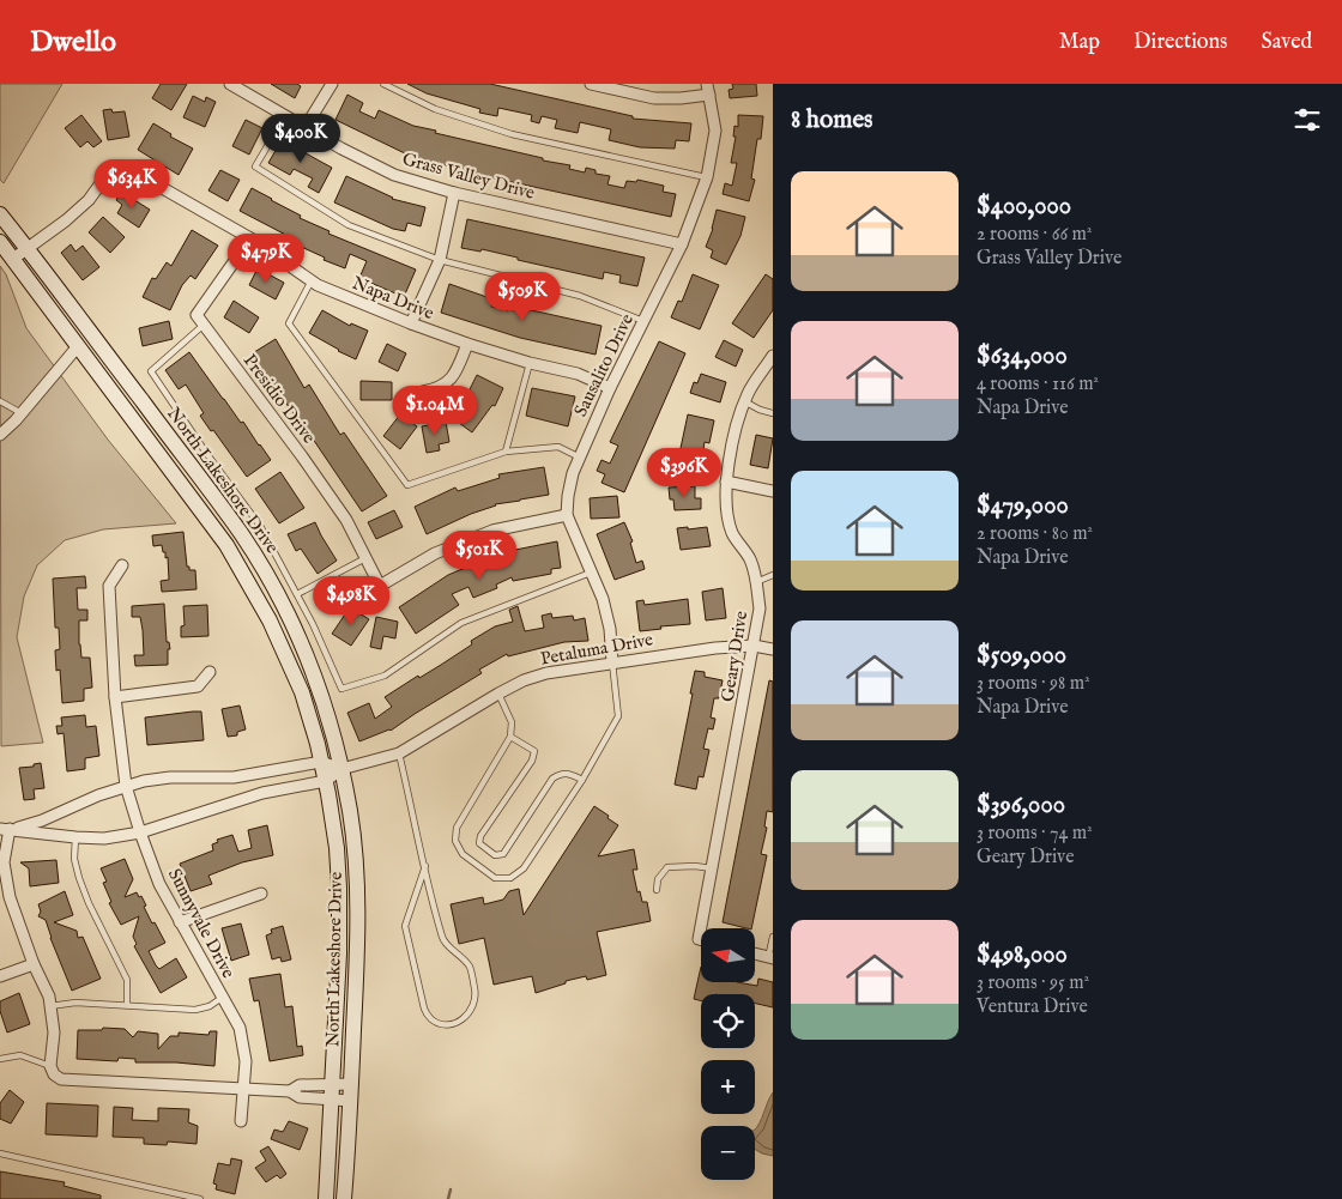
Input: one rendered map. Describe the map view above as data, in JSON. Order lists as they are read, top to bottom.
{
  "streets": {
    "main road": ["North Lakeshore Drive"],
    "street": [
      "Grass Valley Drive",
      "Napa Drive",
      "Sausalito Drive",
      "Presidio Drive",
      "Petaluma Drive",
      "Geary Drive",
      "Sunnyvale Drive"
    ]
  },
  "crossings": [
    ["Grass Valley Drive", "Sausalito Drive"],
    ["Napa Drive", "Sausalito Drive"],
    ["Napa Drive", "North Lakeshore Drive"],
    ["Sausalito Drive", "Presidio Drive"],
    ["Sausalito Drive", "Petaluma Drive"],
    ["North Lakeshore Drive", "Petaluma Drive"],
    ["Petaluma Drive", "Geary Drive"],
    ["Petaluma Drive", "Sunnyvale Drive"]
  ],
  "north": "left",
  "page": {
    "header": "Dwello",
    "nav": ["Map", "Directions", "Saved"],
    "heading": "8 homes",
    "price": [
      "$400K",
      "$634K",
      "$479K",
      "$509K",
      "$1.04M",
      "$396K",
      "$501K",
      "$498K"
    ],
    "list": [
      {
        "name": "$400,000",
        "note": "2 rooms · 66 m² · Grass Valley Drive"
      },
      {
        "name": "$634,000",
        "note": "4 rooms · 116 m² · Napa Drive"
      },
      {
        "name": "$479,000",
        "note": "2 rooms · 80 m² · Napa Drive"
      },
      {
        "name": "$509,000",
        "note": "3 rooms · 98 m² · Napa Drive"
      },
      {
        "name": "$396,000",
        "note": "3 rooms · 74 m² · Geary Drive"
      },
      {
        "name": "$498,000",
        "note": "3 rooms · 95 m² · Ventura Drive"
      }
    ],
    "map_buttons": ["+", "−"]
  }
}
